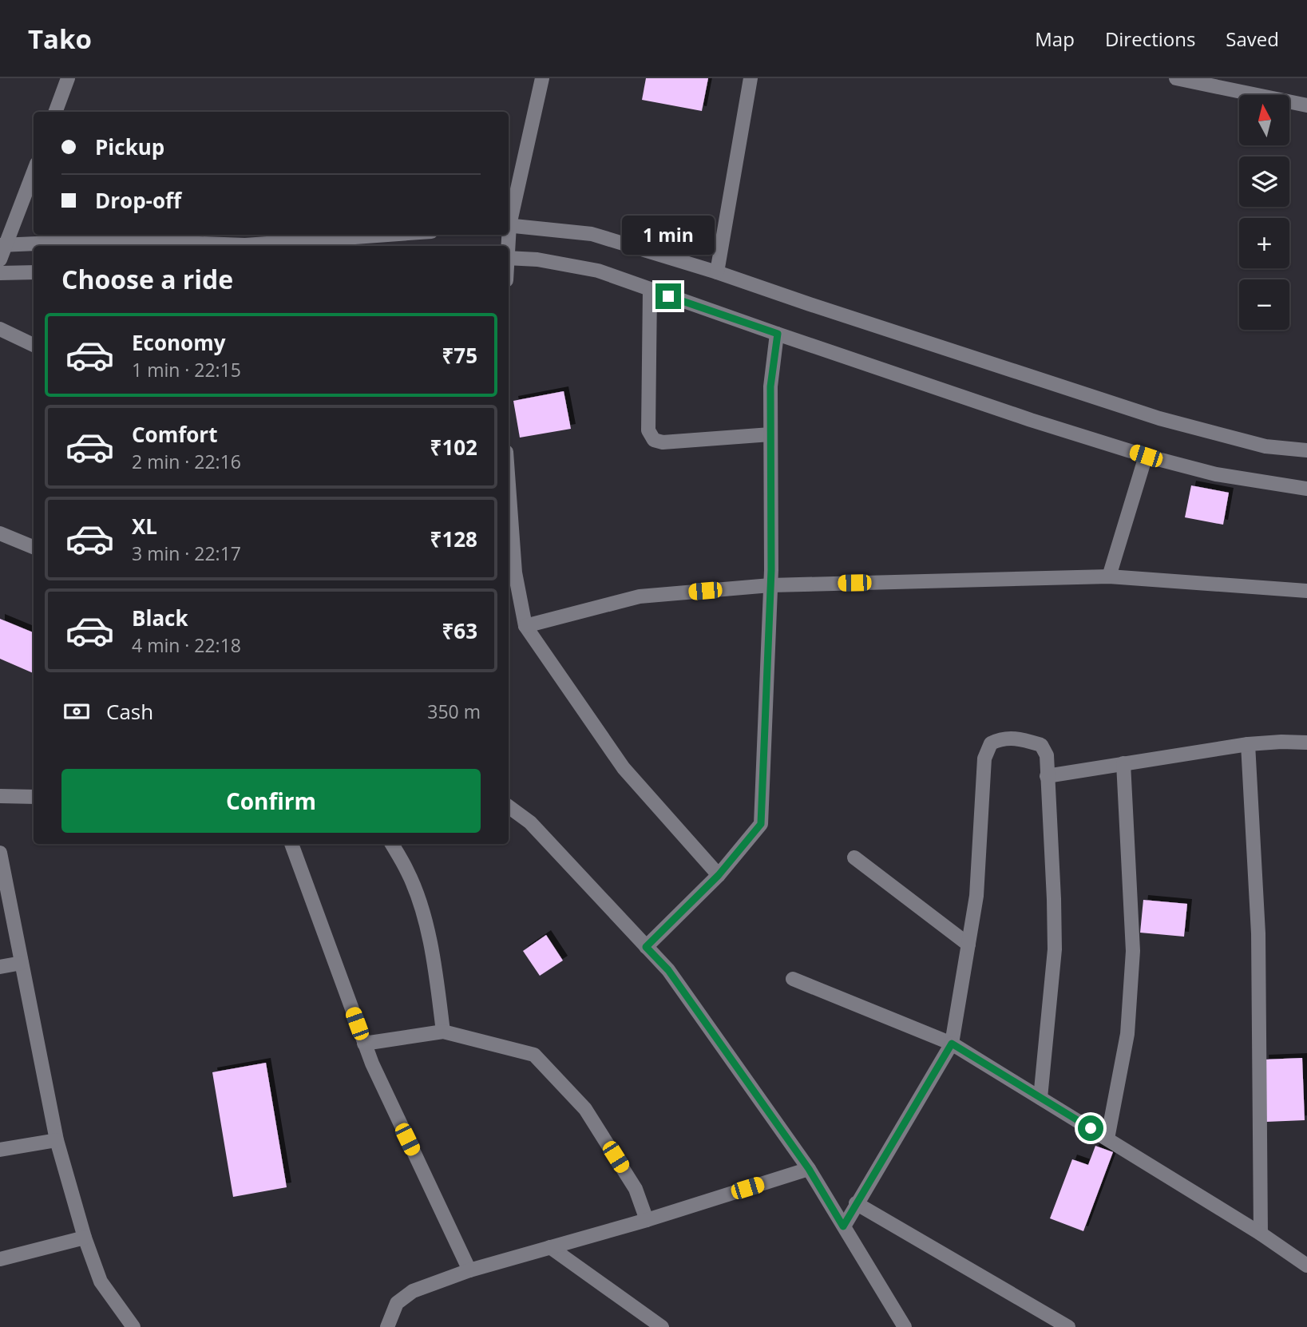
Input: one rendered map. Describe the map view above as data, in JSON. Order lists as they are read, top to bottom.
{
  "north": "top",
  "page": {
    "header": "Tako",
    "nav": ["Map", "Directions", "Saved"],
    "map_buttons": ["+", "−"],
    "banner": ["Pickup", "Drop-off"],
    "bubble": "1 min",
    "heading": "Choose a ride",
    "list": [
      {
        "name": "Economy",
        "note": "1 min · 22:15",
        "value": "₹75"
      },
      {
        "name": "Comfort",
        "note": "2 min · 22:16",
        "value": "₹102"
      },
      {
        "name": "XL",
        "note": "3 min · 22:17",
        "value": "₹128"
      },
      {
        "name": "Black",
        "note": "4 min · 22:18",
        "value": "₹63"
      }
    ],
    "pay": ["Cash", "350 m"],
    "buttons": "Confirm"
  }
}
